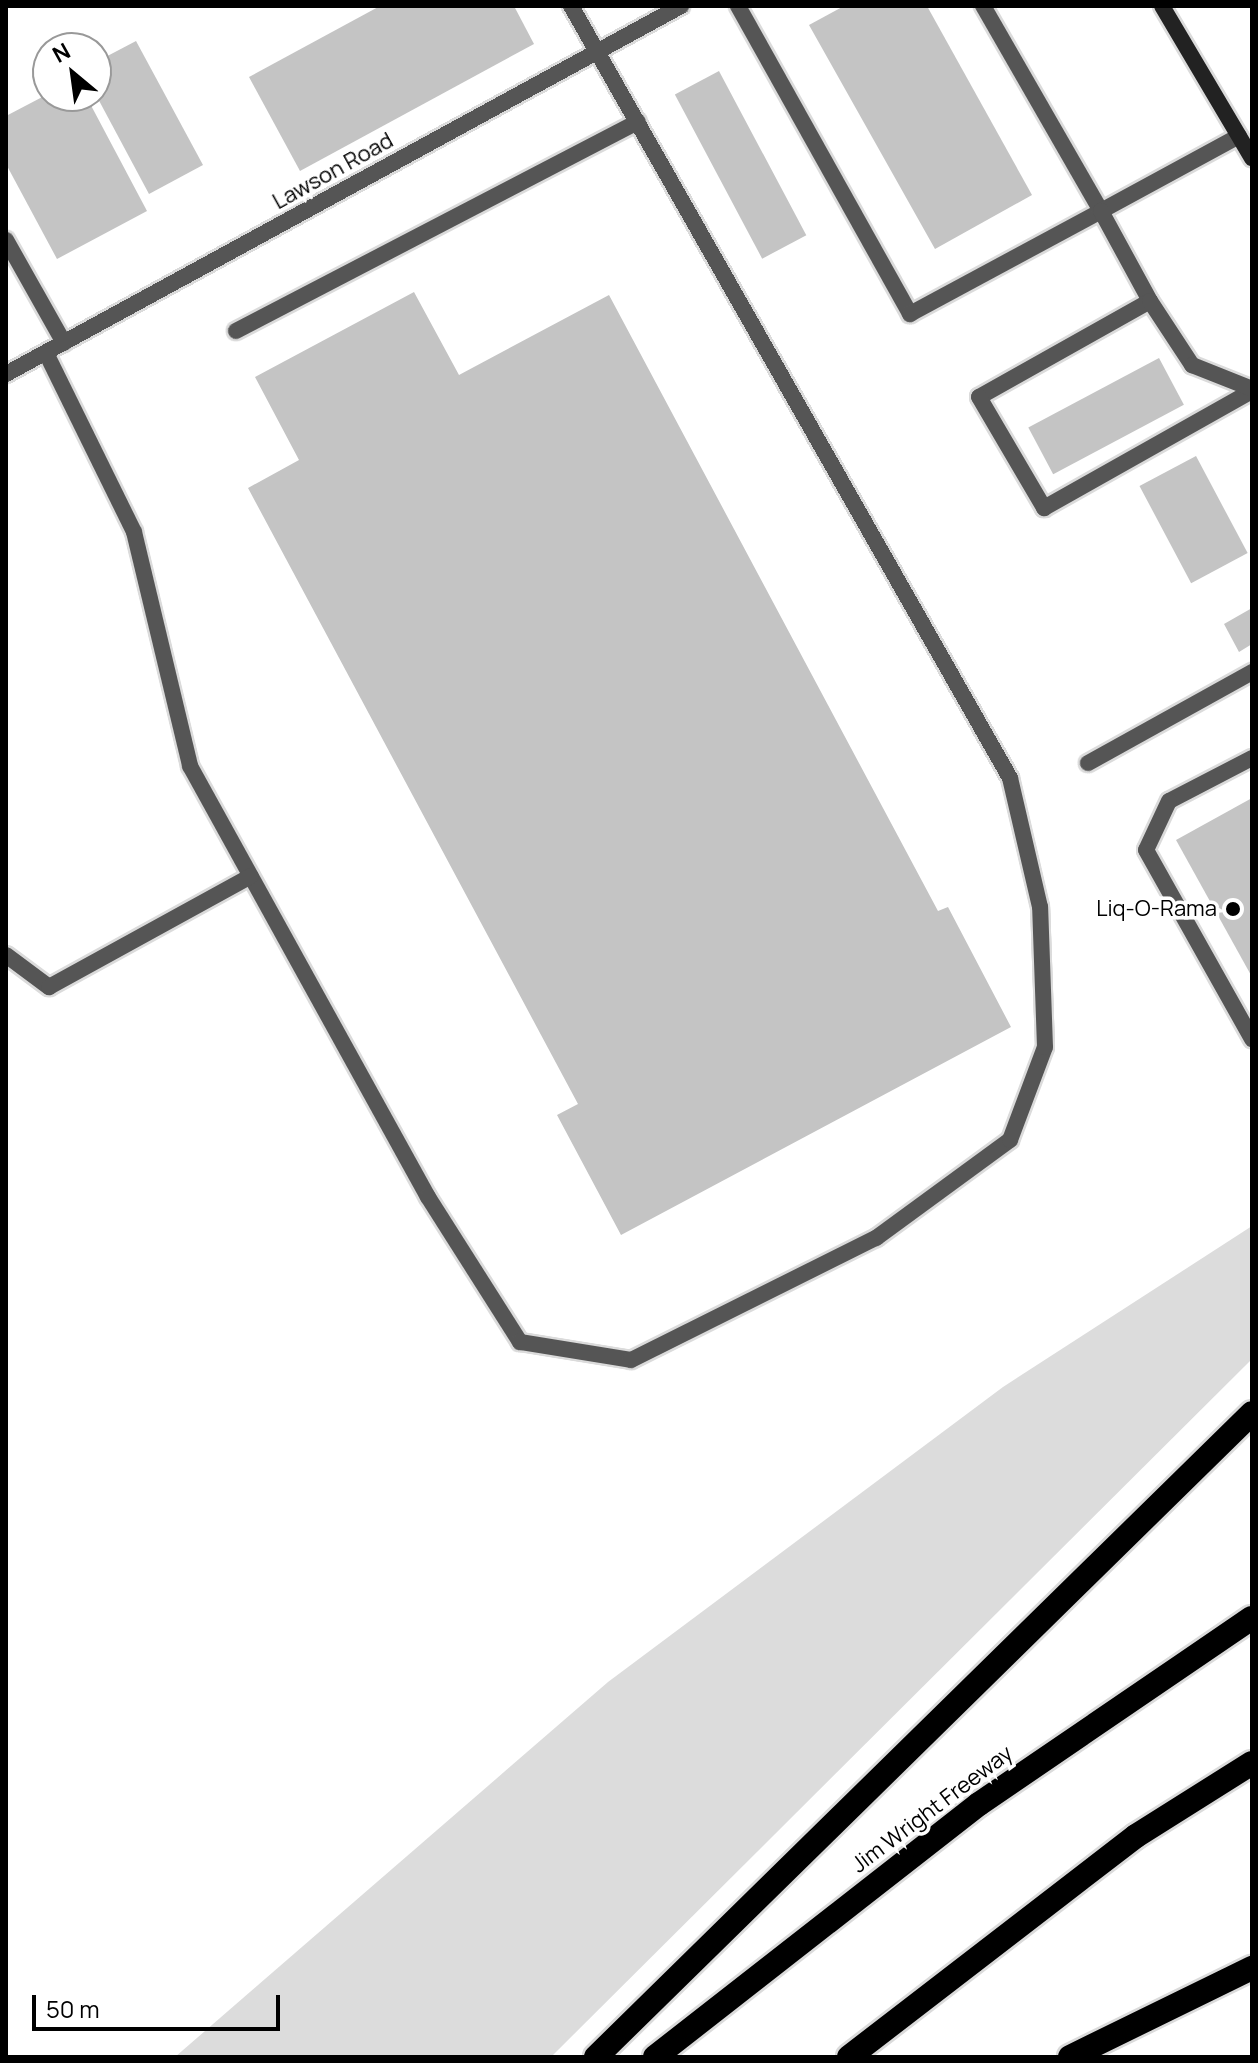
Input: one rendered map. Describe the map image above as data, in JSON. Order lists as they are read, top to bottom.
{
  "streets": {
    "highway": ["Jim Wright Freeway"],
    "street": ["Lawson Road"]
  },
  "places": ["Liq-O-Rama"],
  "scale_bar": "50 m",
  "north": "top left"
}
